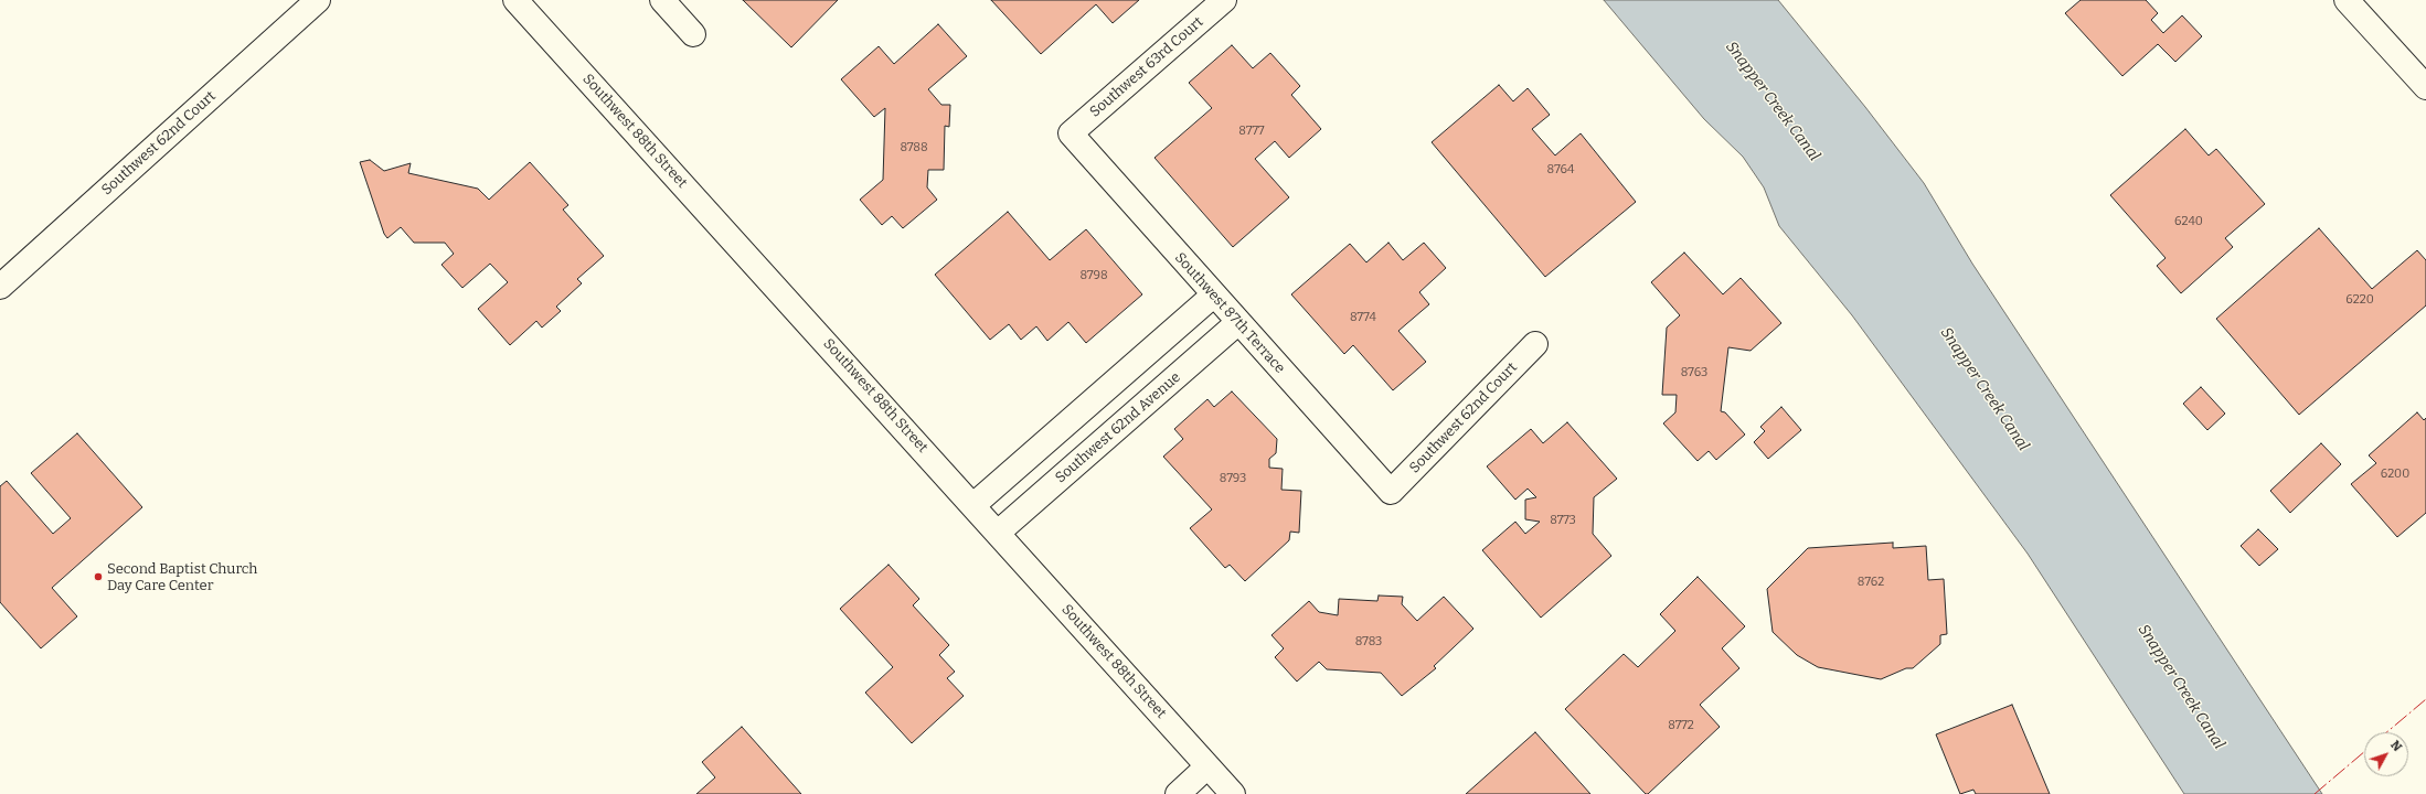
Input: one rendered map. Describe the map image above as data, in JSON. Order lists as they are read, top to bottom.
{
  "streets": {
    "street": [
      "Southwest 63rd Court",
      "Southwest 88th Street",
      "Southwest 62nd Court",
      "Southwest 87th Terrace",
      "Southwest 62nd Avenue"
    ]
  },
  "crossings": [
    ["Southwest 63rd Court", "Southwest 87th Terrace"],
    ["Southwest 88th Street", "Southwest 62nd Avenue"],
    ["Southwest 62nd Court", "Southwest 87th Terrace"],
    ["Southwest 87th Terrace", "Southwest 62nd Avenue"]
  ],
  "water": ["Snapper Creek Canal"],
  "places": ["Second Baptist Church Day Care Center"],
  "house_numbers": [
    "8777",
    "8788",
    "8764",
    "6240",
    "8798",
    "6220",
    "8774",
    "8763",
    "6200",
    "8793",
    "8773",
    "8762",
    "8783",
    "8772"
  ],
  "north": "top right"
}
